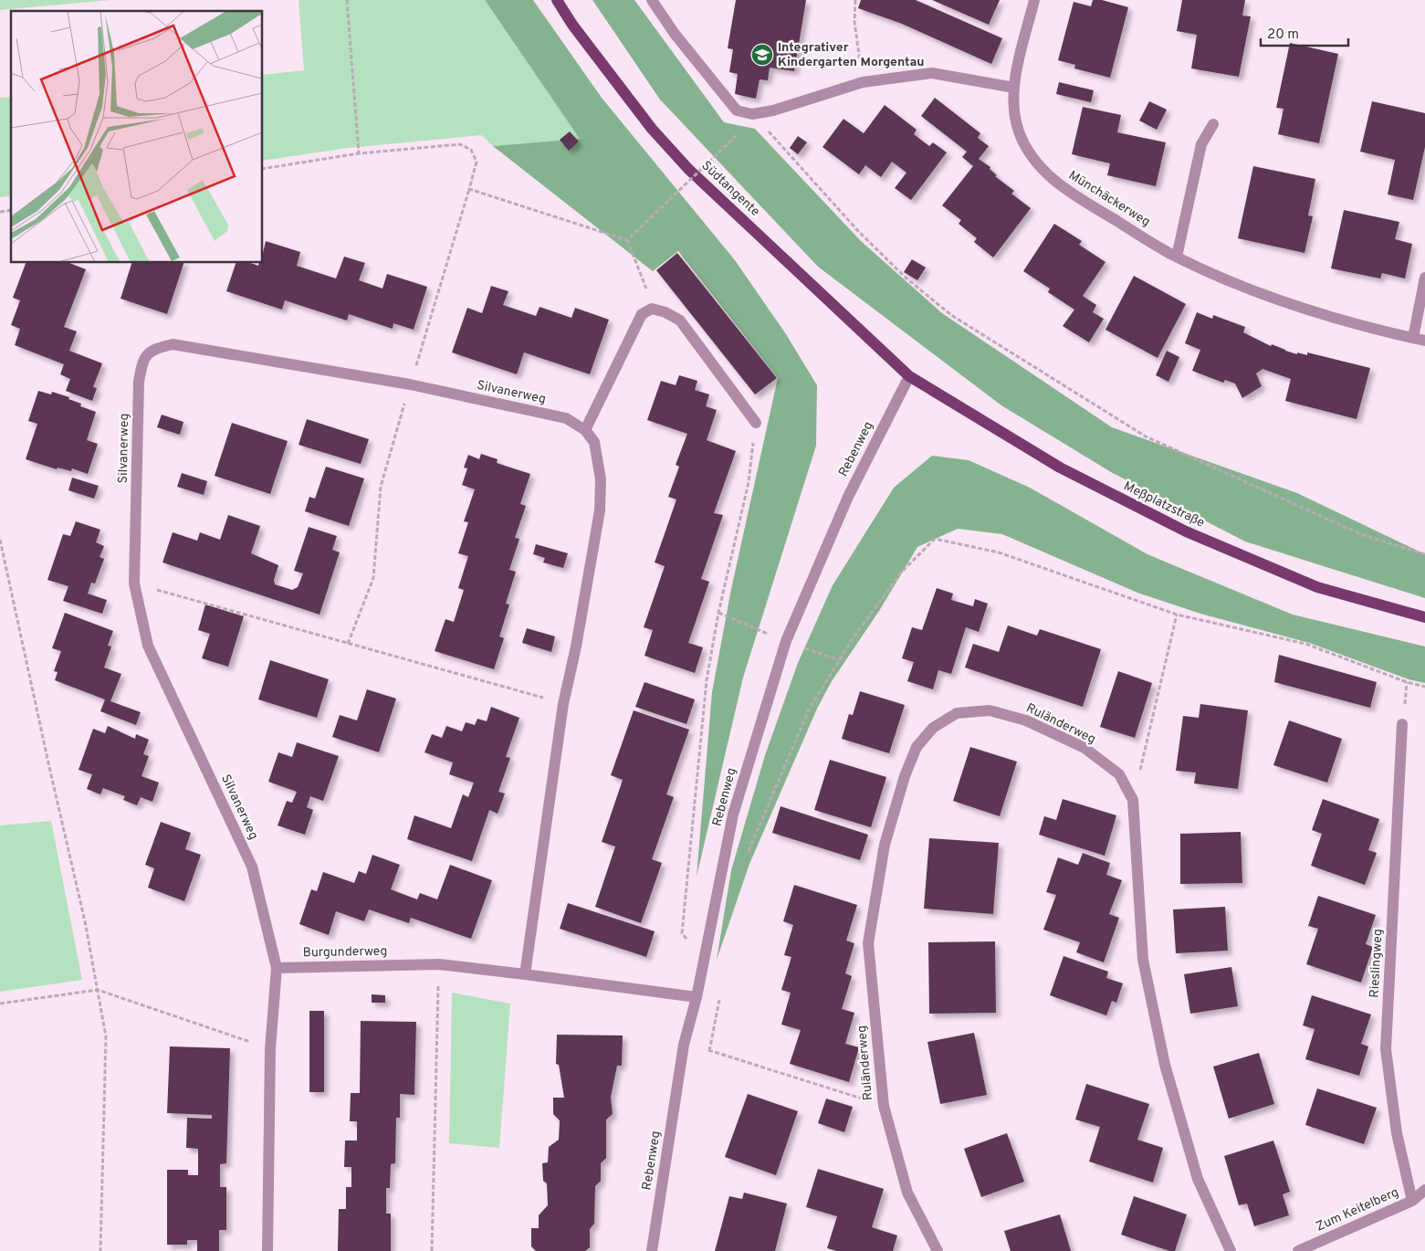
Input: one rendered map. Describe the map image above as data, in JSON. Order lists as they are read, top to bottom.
{
  "streets": {
    "main road": ["Südtangente", "Meßplatzstraße"],
    "street": [
      "Münchäckerweg",
      "Silvanerweg",
      "Rebenweg",
      "Ruländerweg",
      "Burgunderweg",
      "Rieslingweg",
      "Zum Keitelberg"
    ]
  },
  "crossings": [
    ["Südtangente", "Rebenweg"],
    ["Südtangente", "Meßplatzstraße"],
    ["Silvanerweg", "Burgunderweg"],
    ["Rebenweg", "Meßplatzstraße"],
    ["Rebenweg", "Burgunderweg"],
    ["Rieslingweg", "Zum Keitelberg"]
  ],
  "places": {
    "school or university": ["Integrativer Kindergarten Morgentau"]
  },
  "scale_bar": "20 m"
}
